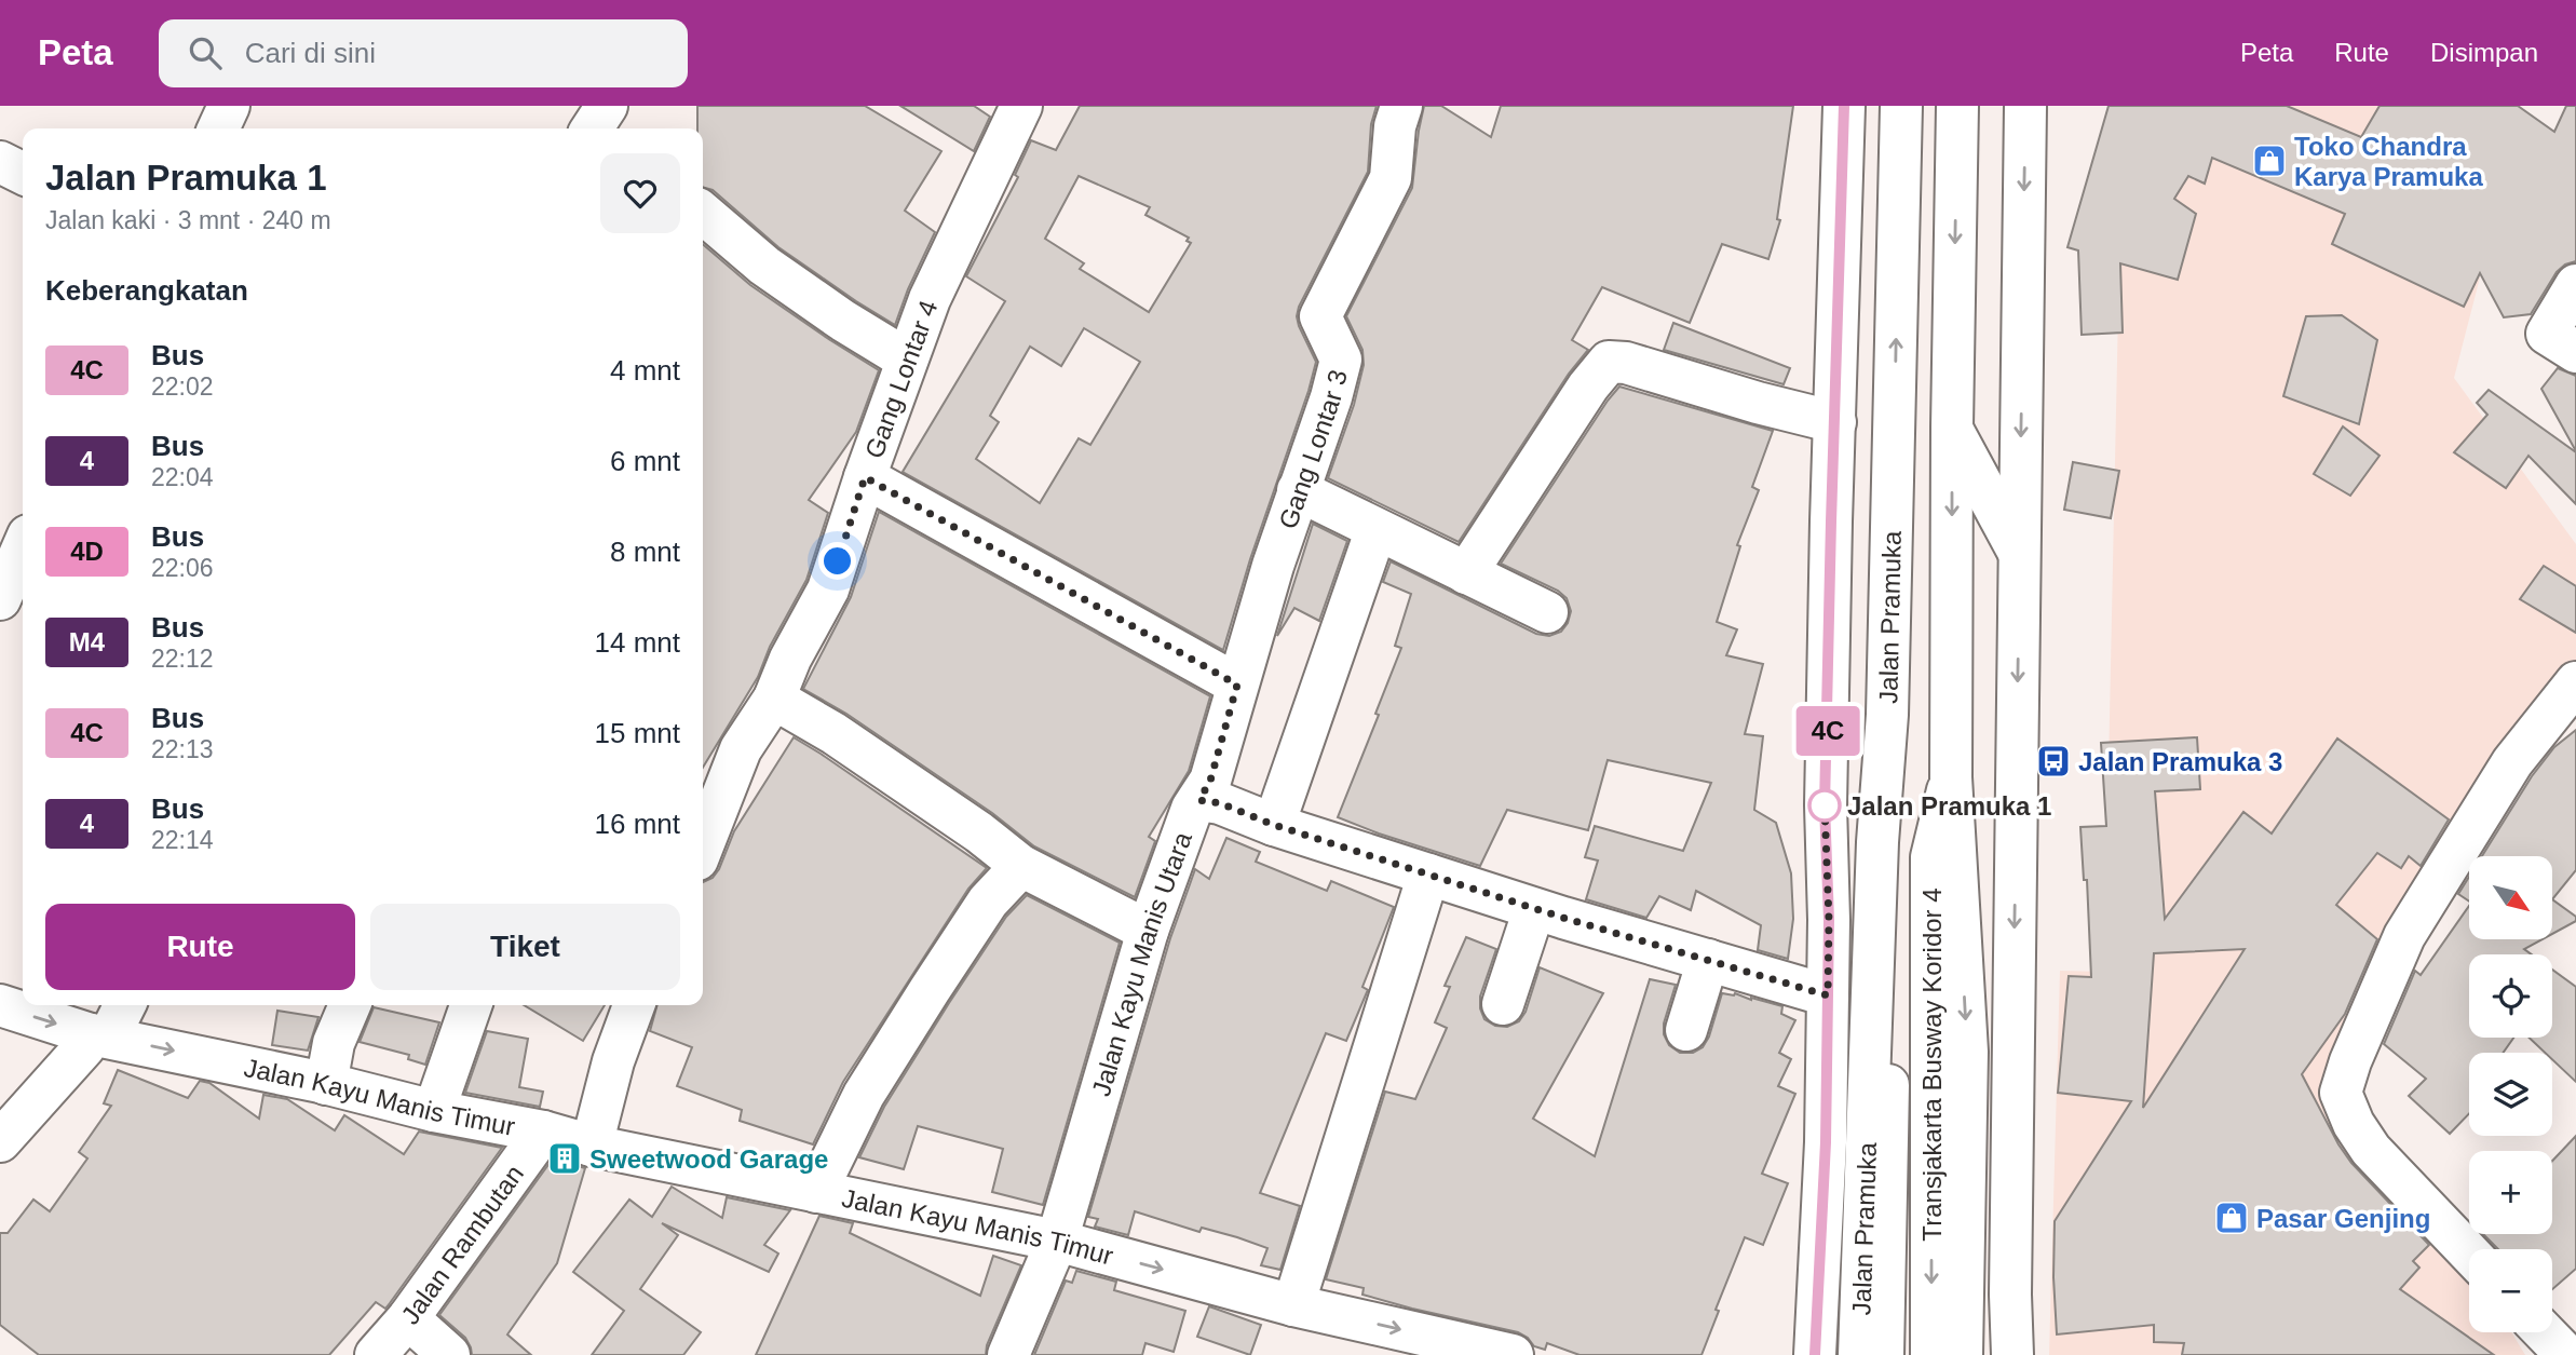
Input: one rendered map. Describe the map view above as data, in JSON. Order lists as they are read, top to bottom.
{
  "streets": {
    "street": [
      "Gang Lontar 4",
      "Gang Lontar 3",
      "Jalan Pramuka",
      "Jalan Kayu Manis Utara",
      "Transjakarta Busway Koridor 4",
      "Jalan Kayu Manis Timur",
      "Jalan Rambutan"
    ]
  },
  "crossings": [
    ["Gang Lontar 3", "Jalan Kayu Manis Utara"],
    ["Jalan Pramuka", "Jalan Kayu Manis Utara"],
    ["Jalan Pramuka", "Transjakarta Busway Koridor 4"],
    ["Jalan Kayu Manis Utara", "Jalan Kayu Manis Timur"],
    ["Jalan Kayu Manis Timur", "Jalan Rambutan"]
  ],
  "one_way": ["Jalan Kayu Manis Timur"],
  "places": {
    "shop": ["Toko Chandra Karya Pramuka", "Pasar Genjing"],
    "bus stop": ["Jalan Pramuka 3"],
    "other": ["Jalan Pramuka 1"],
    "building": ["Sweetwood Garage"]
  },
  "lines": ["bus line 4C"],
  "north": "bottom right",
  "page": {
    "header": "Peta",
    "search": "Cari di sini",
    "nav": ["Peta", "Rute", "Disimpan"],
    "on_map": "4C",
    "heading": [
      ["Jalan Pramuka 1", "Jalan kaki · 3 mnt · 240 m"],
      "Keberangkatan"
    ],
    "list": [
      {
        "mark": "4C",
        "name": "Bus",
        "note": "22:02",
        "value": "4 mnt"
      },
      {
        "mark": "4",
        "name": "Bus",
        "note": "22:04",
        "value": "6 mnt"
      },
      {
        "mark": "4D",
        "name": "Bus",
        "note": "22:06",
        "value": "8 mnt"
      },
      {
        "mark": "M4",
        "name": "Bus",
        "note": "22:12",
        "value": "14 mnt"
      },
      {
        "mark": "4C",
        "name": "Bus",
        "note": "22:13",
        "value": "15 mnt"
      },
      {
        "mark": "4",
        "name": "Bus",
        "note": "22:14",
        "value": "16 mnt"
      }
    ],
    "map_buttons": ["+", "−"],
    "buttons": ["Rute", "Tiket"]
  }
}
